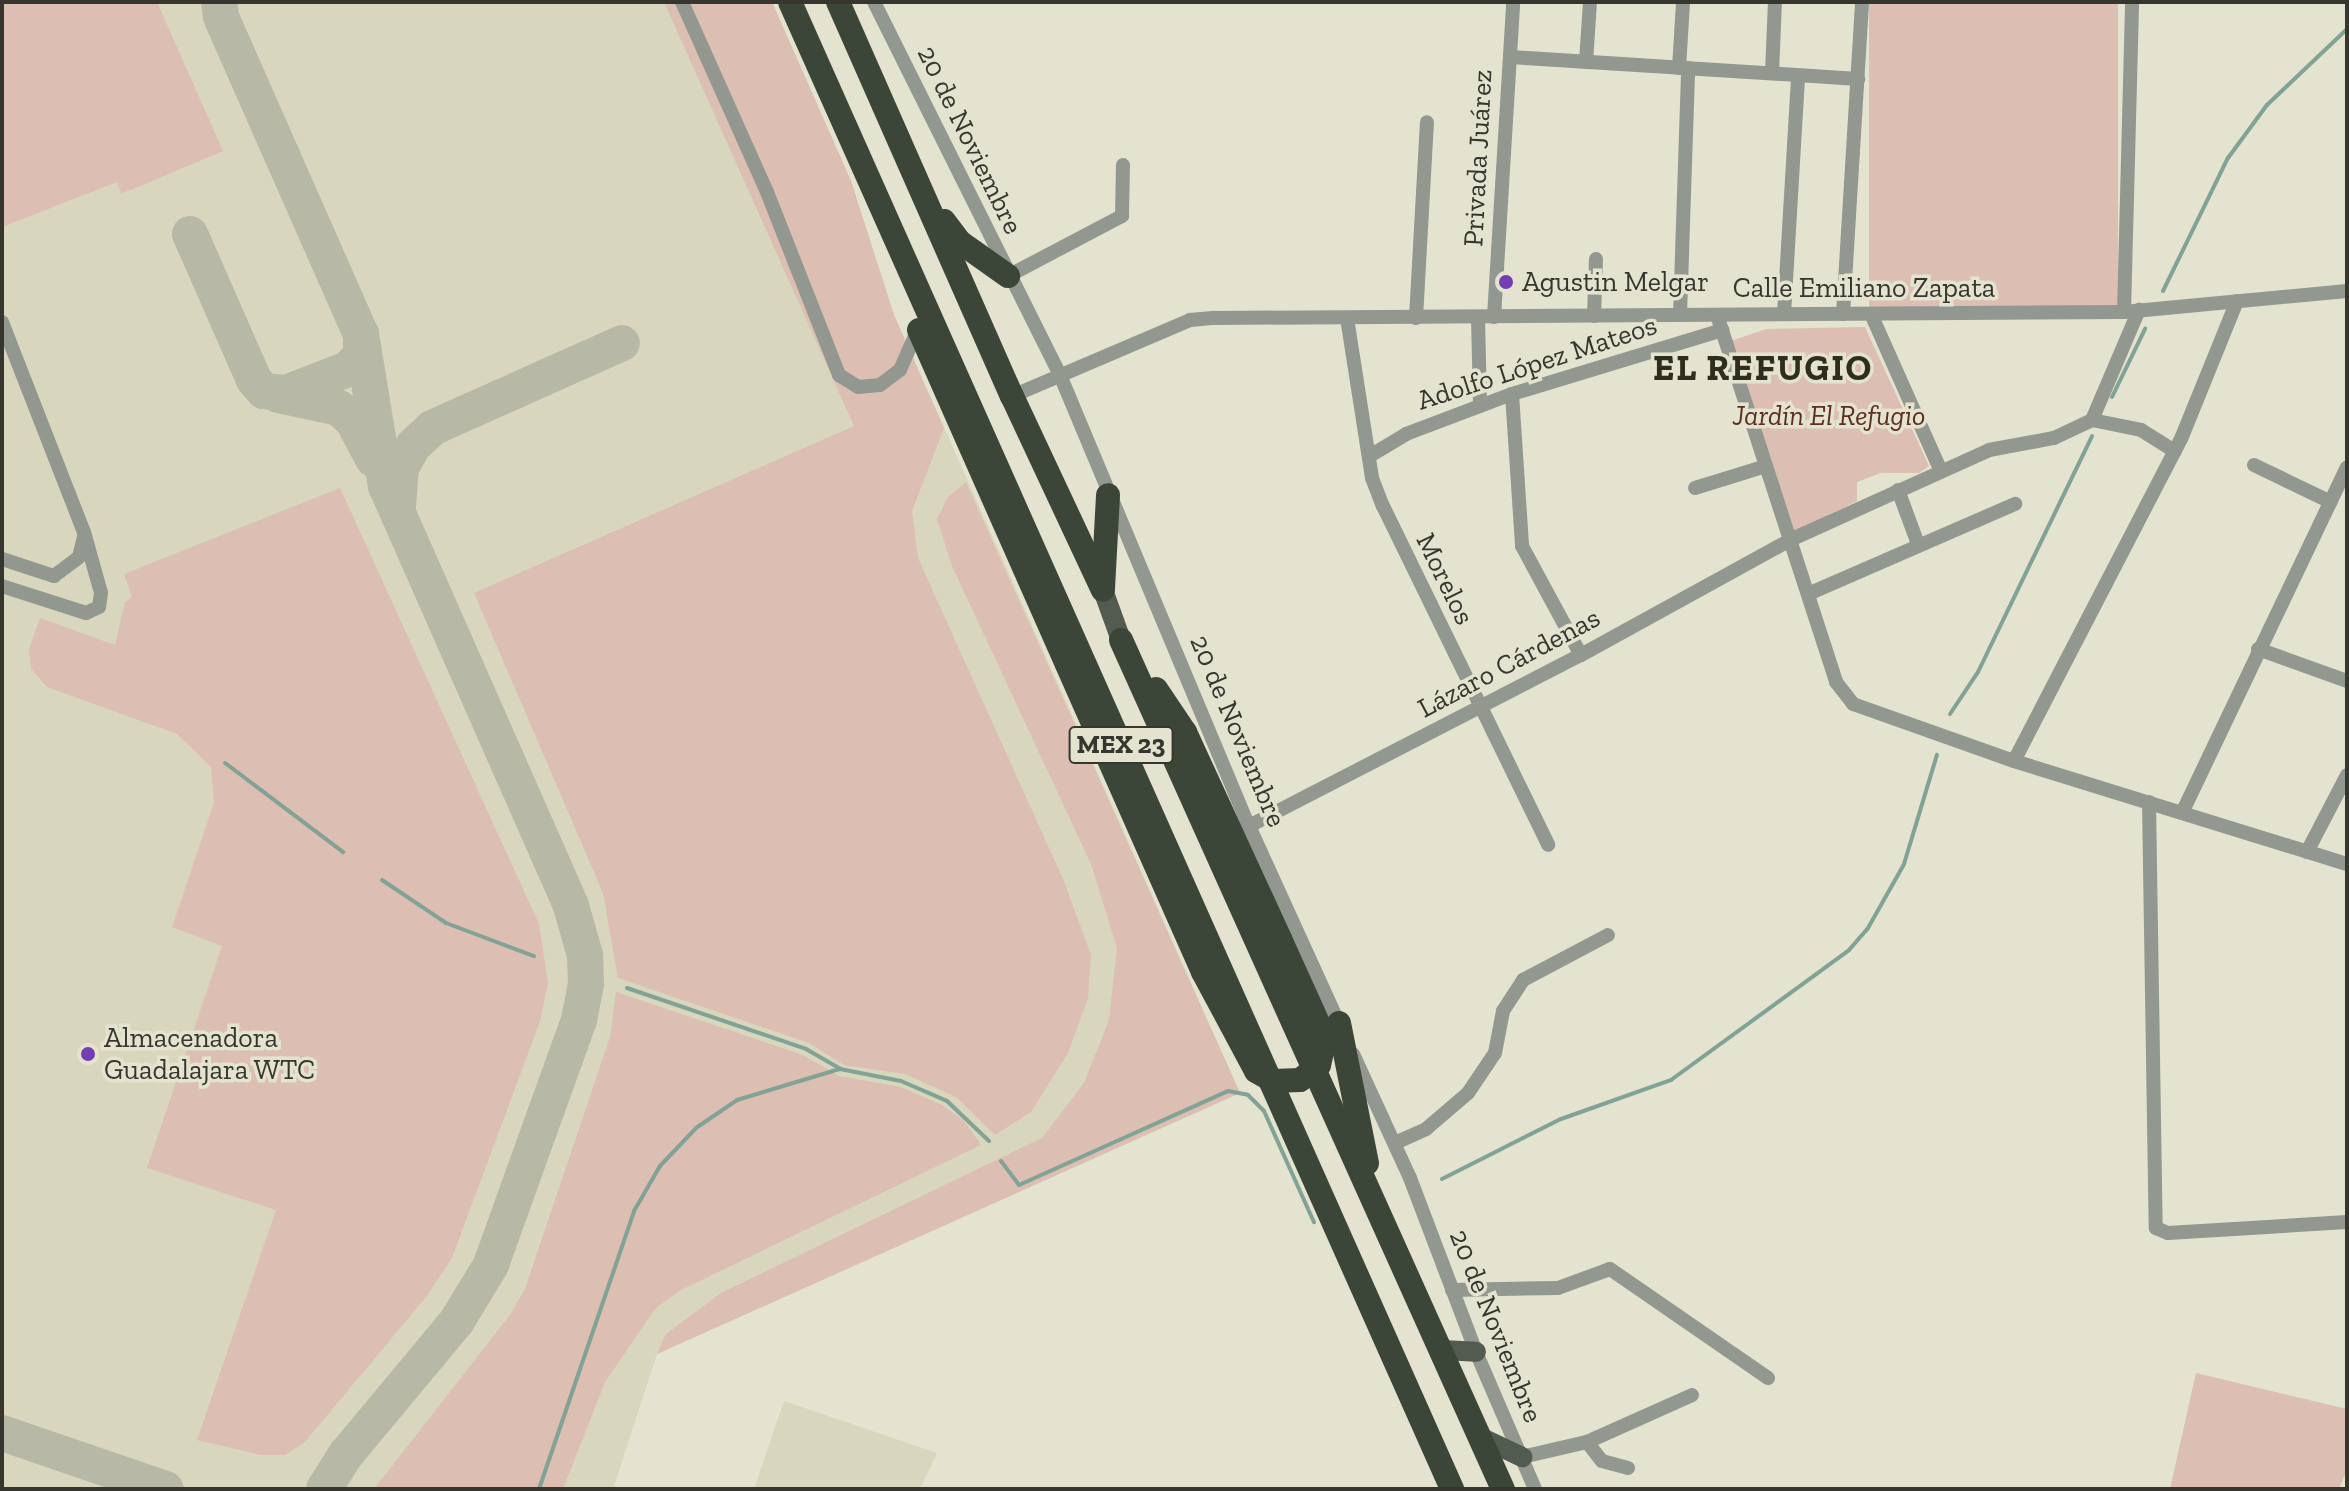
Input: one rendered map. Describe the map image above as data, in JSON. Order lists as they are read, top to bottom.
{
  "streets": {
    "highway": ["MEX 23"],
    "street": [
      "20 de Noviembre",
      "Privada Juárez",
      "Calle Emiliano Zapata",
      "Adolfo López Mateos",
      "Morelos",
      "Lázaro Cárdenas"
    ]
  },
  "crossings": [
    ["20 de Noviembre", "Calle Emiliano Zapata"],
    ["20 de Noviembre", "Lázaro Cárdenas"],
    ["Privada Juárez", "Calle Emiliano Zapata"],
    ["Calle Emiliano Zapata", "Morelos"],
    ["Calle Emiliano Zapata", "MEX 23"],
    ["Adolfo López Mateos", "Morelos"],
    ["Morelos", "Lázaro Cárdenas"]
  ],
  "districts": ["EL REFUGIO"],
  "parks": ["Jardín El Refugio"],
  "places": ["Agustin Melgar", "Almacenadora Guadalajara WTC"]
}
